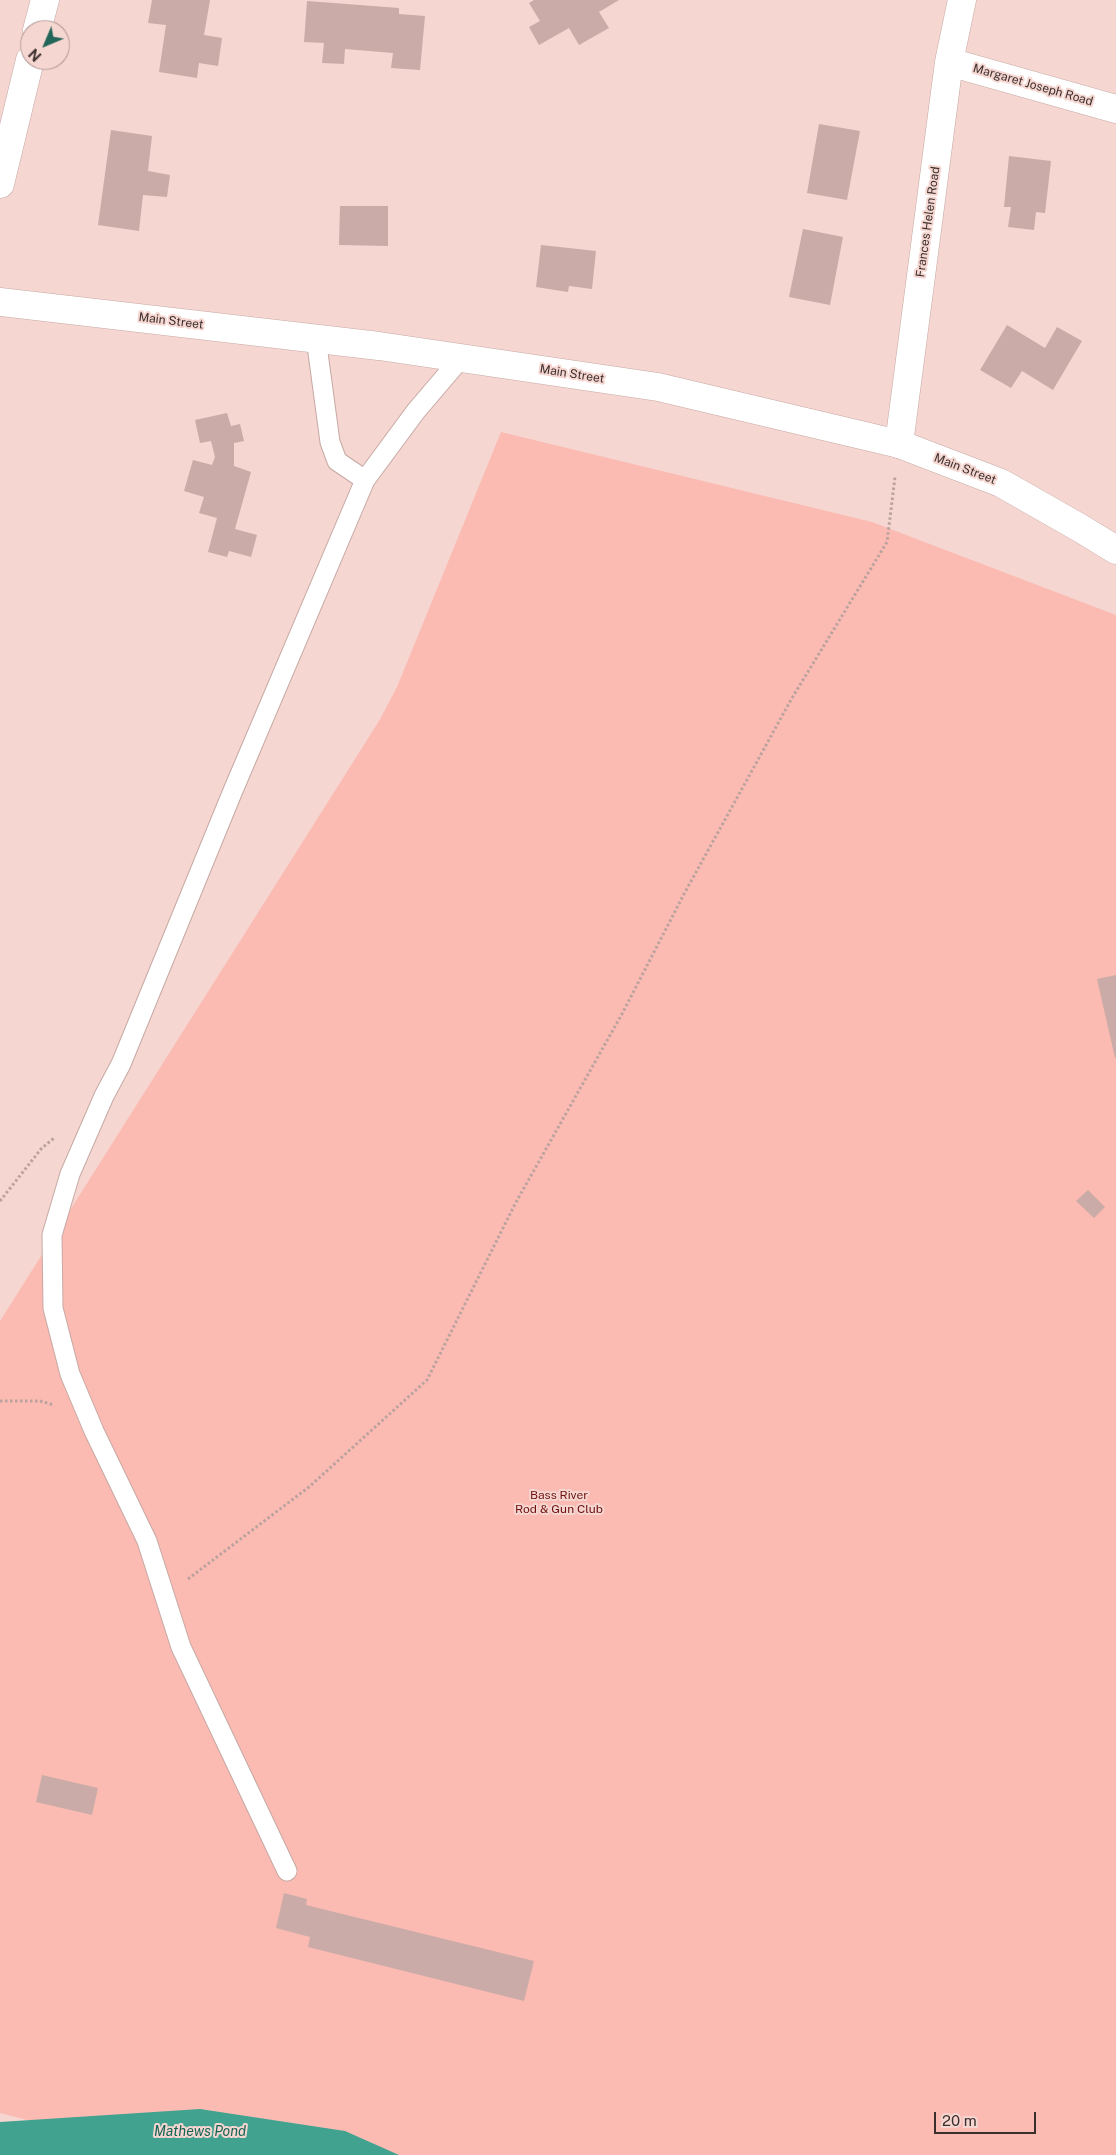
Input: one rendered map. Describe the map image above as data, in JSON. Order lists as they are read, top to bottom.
{
  "streets": {
    "main road": ["Margaret Joseph Road", "Frances Helen Road", "Main Street"]
  },
  "crossings": [
    ["Margaret Joseph Road", "Frances Helen Road"],
    ["Frances Helen Road", "Main Street"]
  ],
  "water": ["Mathews Pond"],
  "parks": ["Bass River Rod & Gun Club"],
  "scale_bar": "20 m",
  "north": "bottom left"
}
